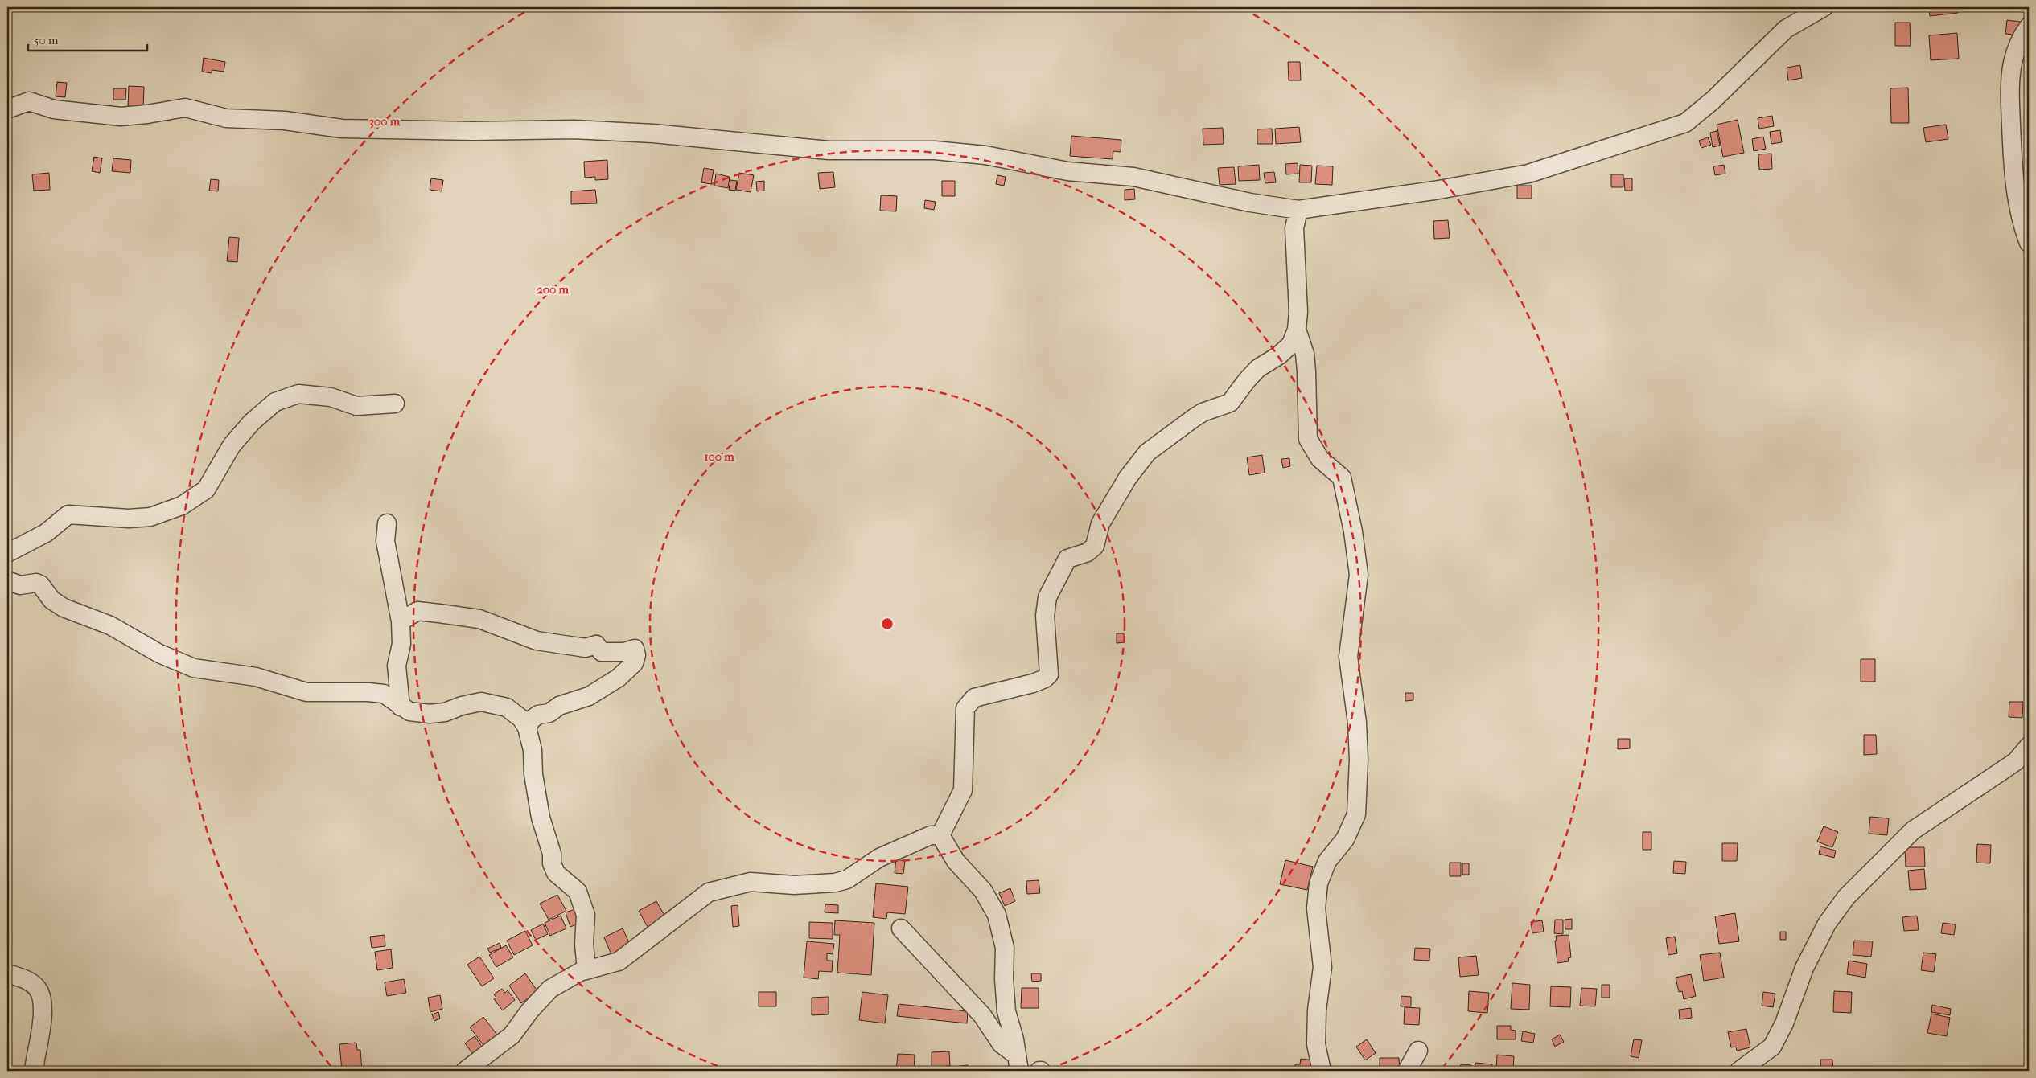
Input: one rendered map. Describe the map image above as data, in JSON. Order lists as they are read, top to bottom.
{
  "scale_bar": "50 m",
  "rings": ["300 m", "200 m", "100 m"]
}
